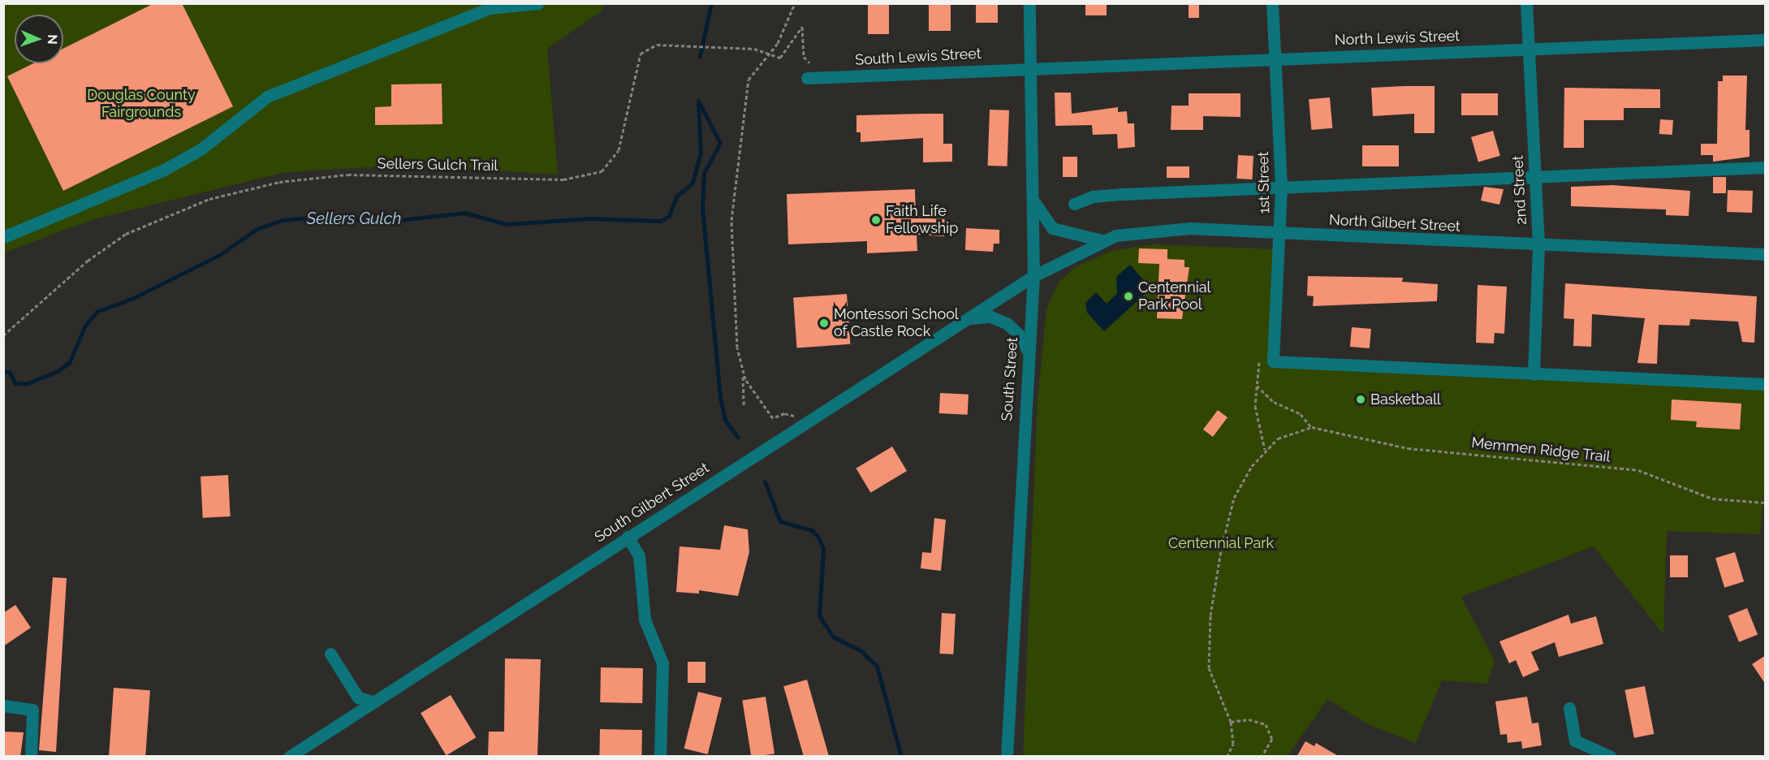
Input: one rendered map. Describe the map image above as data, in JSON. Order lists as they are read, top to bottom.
{
  "streets": {
    "street": [
      "North Lewis Street",
      "South Lewis Street",
      "1st Street",
      "2nd Street",
      "North Gilbert Street",
      "South Street",
      "South Gilbert Street"
    ],
    "path": ["Sellers Gulch Trail", "Memmen Ridge Trail"]
  },
  "crossings": [
    ["North Lewis Street", "South Lewis Street"],
    ["North Lewis Street", "1st Street"],
    ["North Lewis Street", "2nd Street"],
    ["North Lewis Street", "South Street"],
    ["South Lewis Street", "South Street"],
    ["1st Street", "North Gilbert Street"],
    ["2nd Street", "North Gilbert Street"],
    ["North Gilbert Street", "South Street"],
    ["North Gilbert Street", "South Gilbert Street"],
    ["South Street", "South Gilbert Street"]
  ],
  "water": ["Sellers Gulch"],
  "parks": ["Douglas County Fairgrounds", "Centennial Park"],
  "places": [
    "Faith Life Fellowship",
    "Centennial Park Pool",
    "Montessori School of Castle Rock",
    "Basketball"
  ],
  "north": "right"
}
